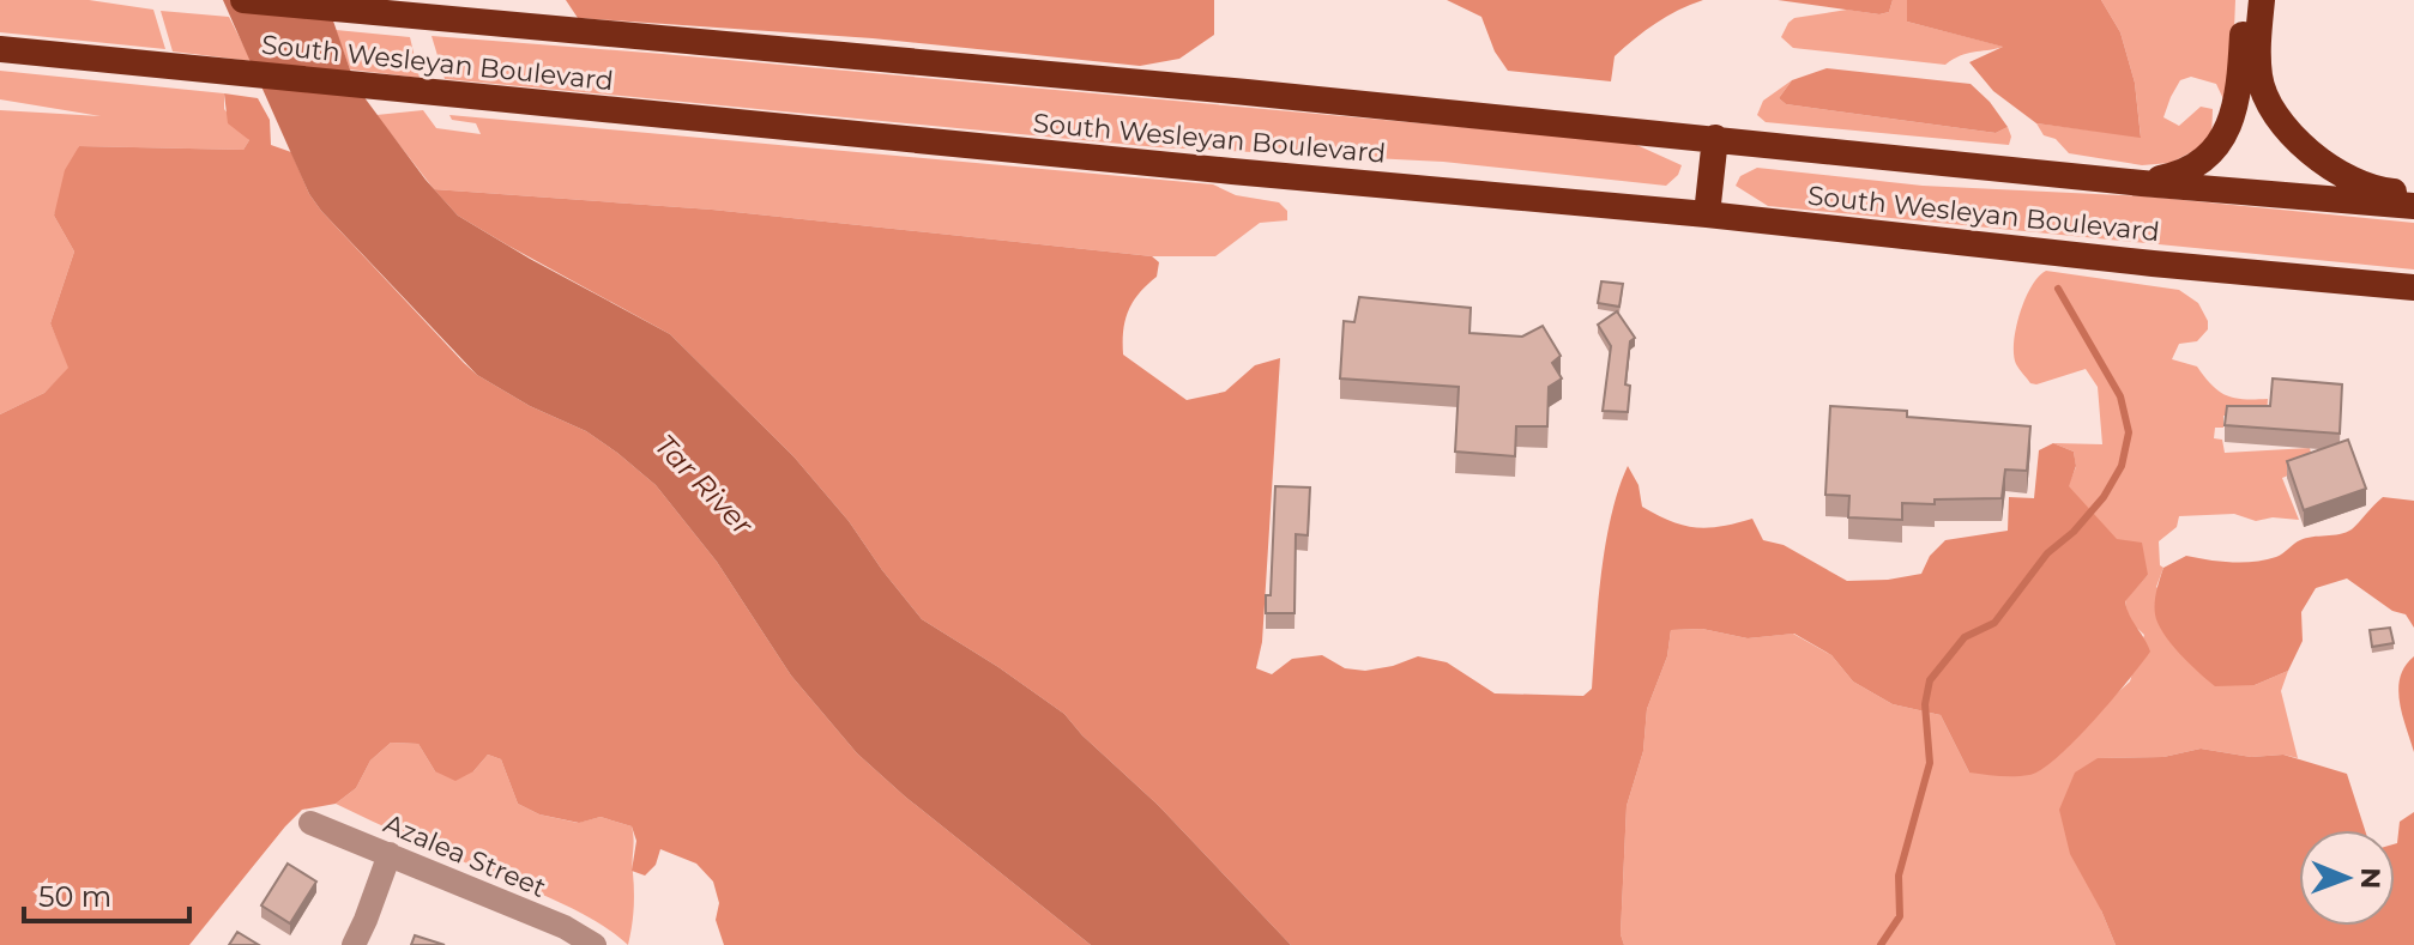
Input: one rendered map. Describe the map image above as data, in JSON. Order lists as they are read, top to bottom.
{
  "streets": {
    "highway": ["South Wesleyan Boulevard"],
    "street": ["Azalea Street"]
  },
  "water": ["Tar River"],
  "scale_bar": "50 m",
  "north": "right"
}
